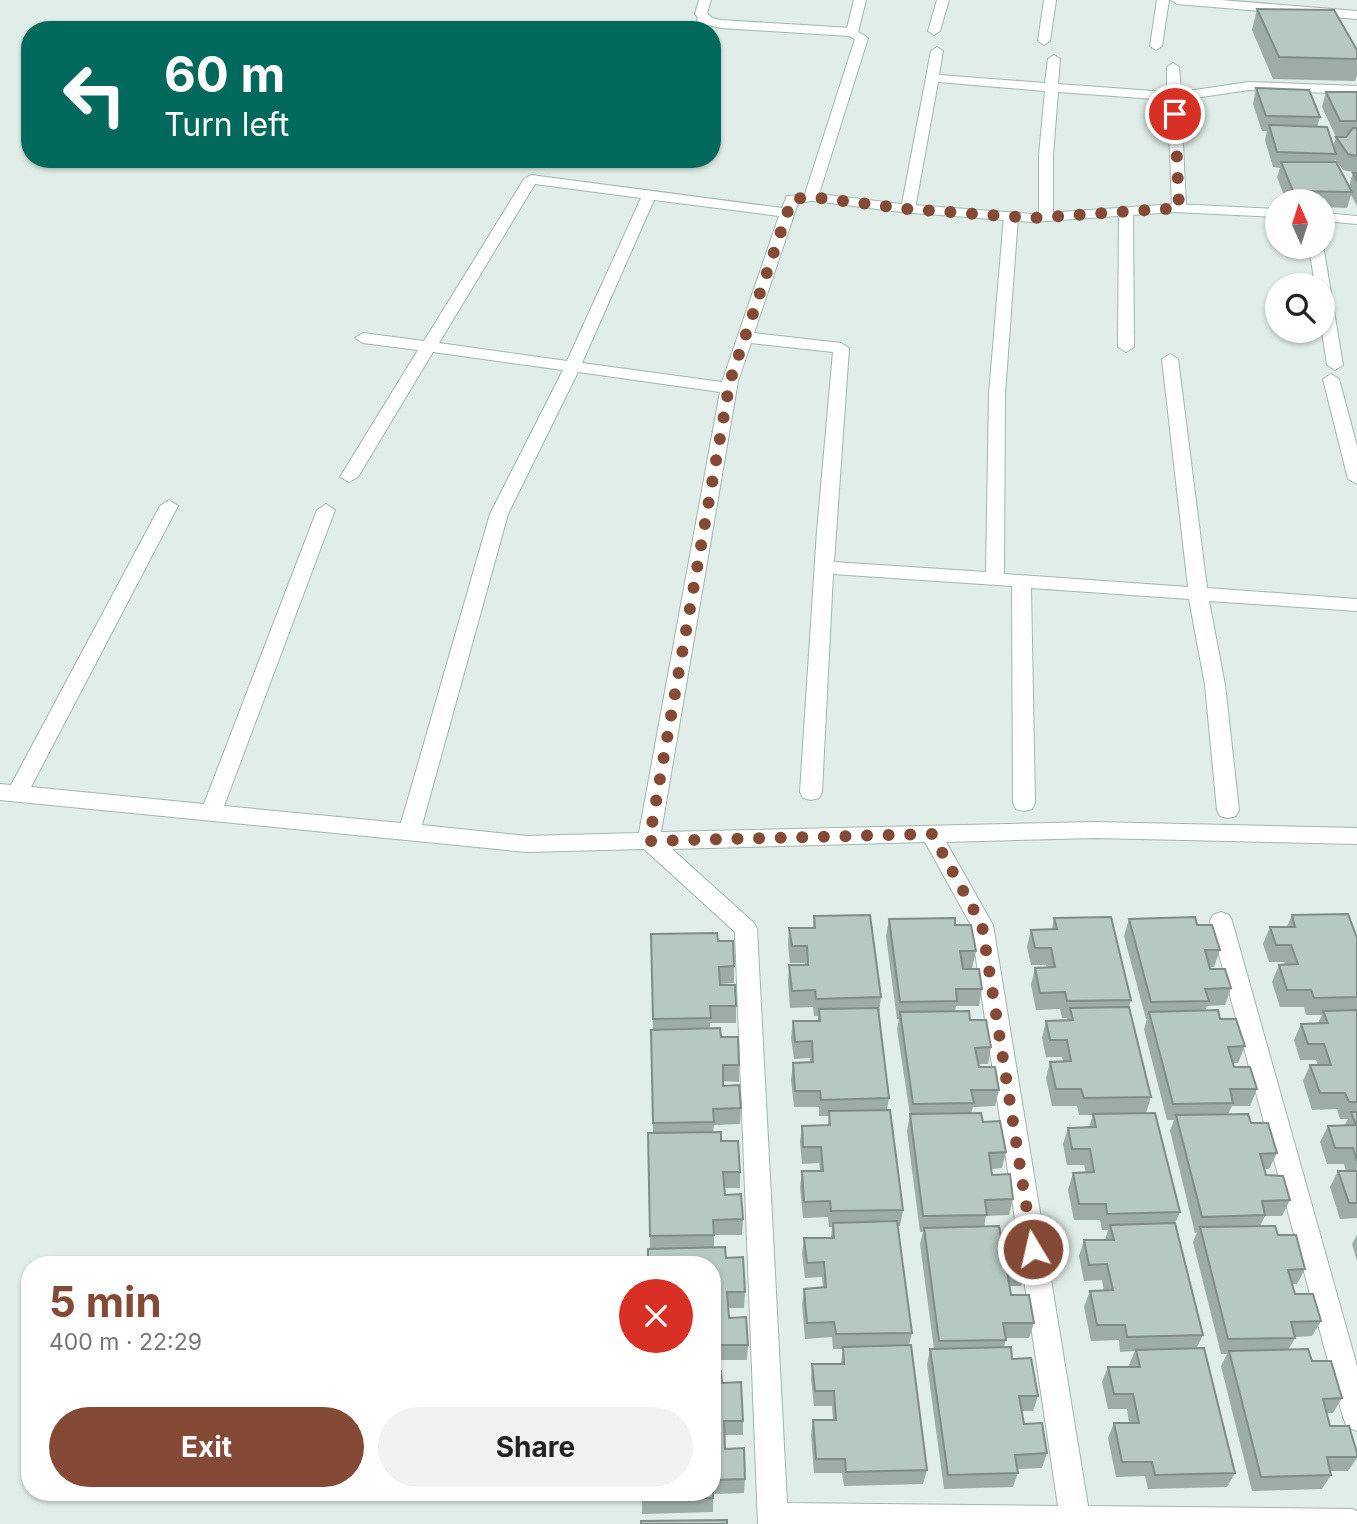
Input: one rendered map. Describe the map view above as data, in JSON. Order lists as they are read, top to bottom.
{
  "north": "top",
  "page": {
    "turn": ["60 m", "Turn left"],
    "heading": ["5 min", "400 m · 22:29"],
    "buttons": ["Exit", "Share"]
  }
}
